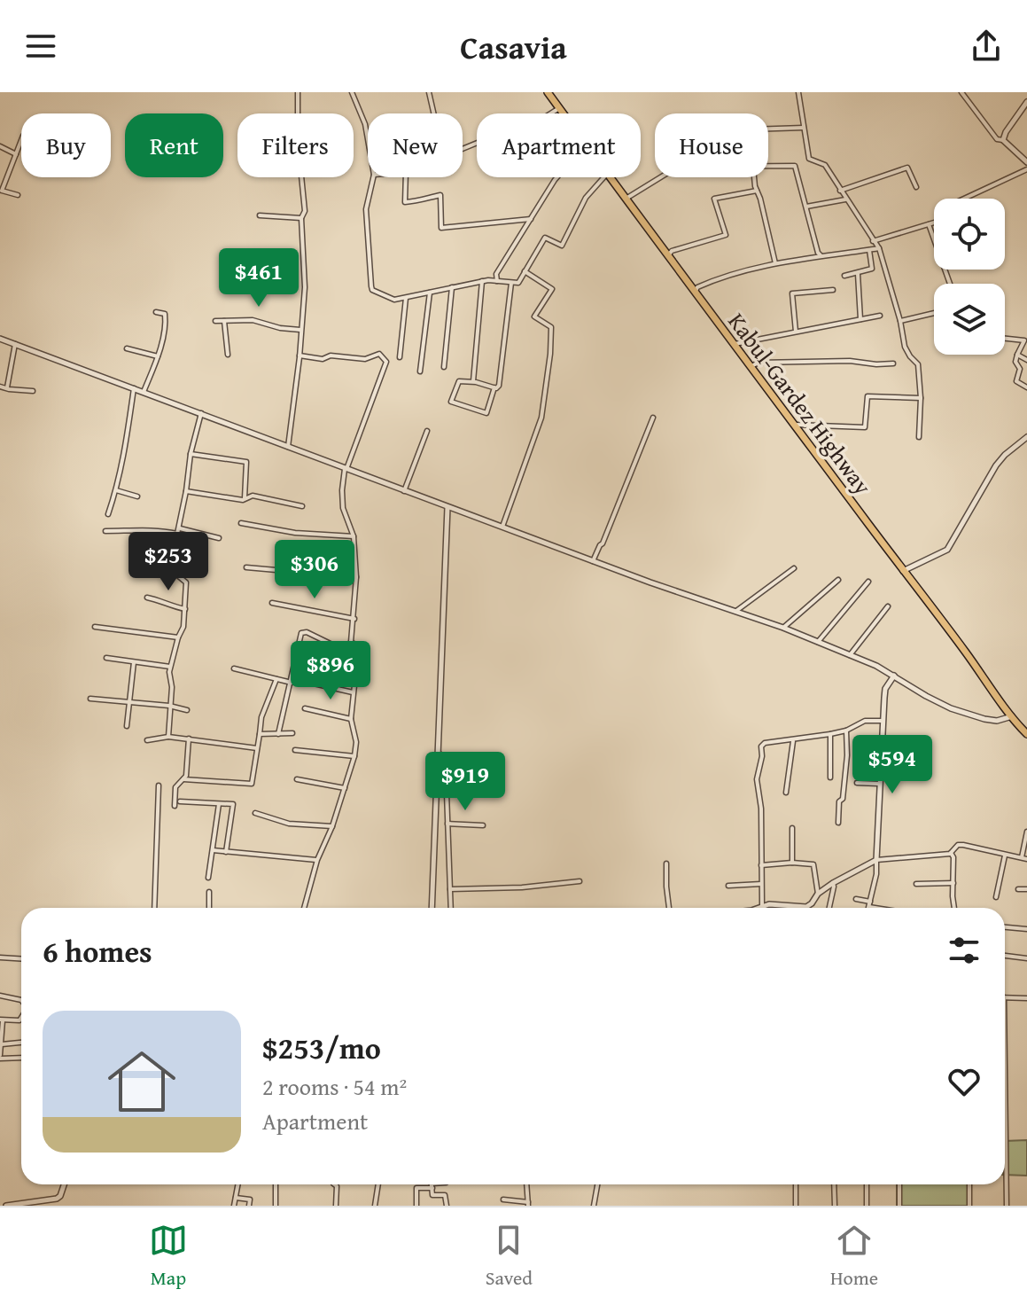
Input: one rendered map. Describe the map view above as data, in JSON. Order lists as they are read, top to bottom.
{
  "streets": {
    "highway": ["Kabul-Gardez Highway"]
  },
  "page": {
    "header": "Casavia",
    "chip": [
      "Buy",
      "Rent",
      "Filters",
      "New",
      "Apartment",
      "House"
    ],
    "price": [
      "$461",
      "$253",
      "$306",
      "$896",
      "$594",
      "$919"
    ],
    "heading": "6 homes",
    "list": [
      {
        "name": "$253/mo",
        "note": "2 rooms · 54 m² · Apartment"
      }
    ],
    "tabs": ["Map", "Saved", "Home"]
  }
}
